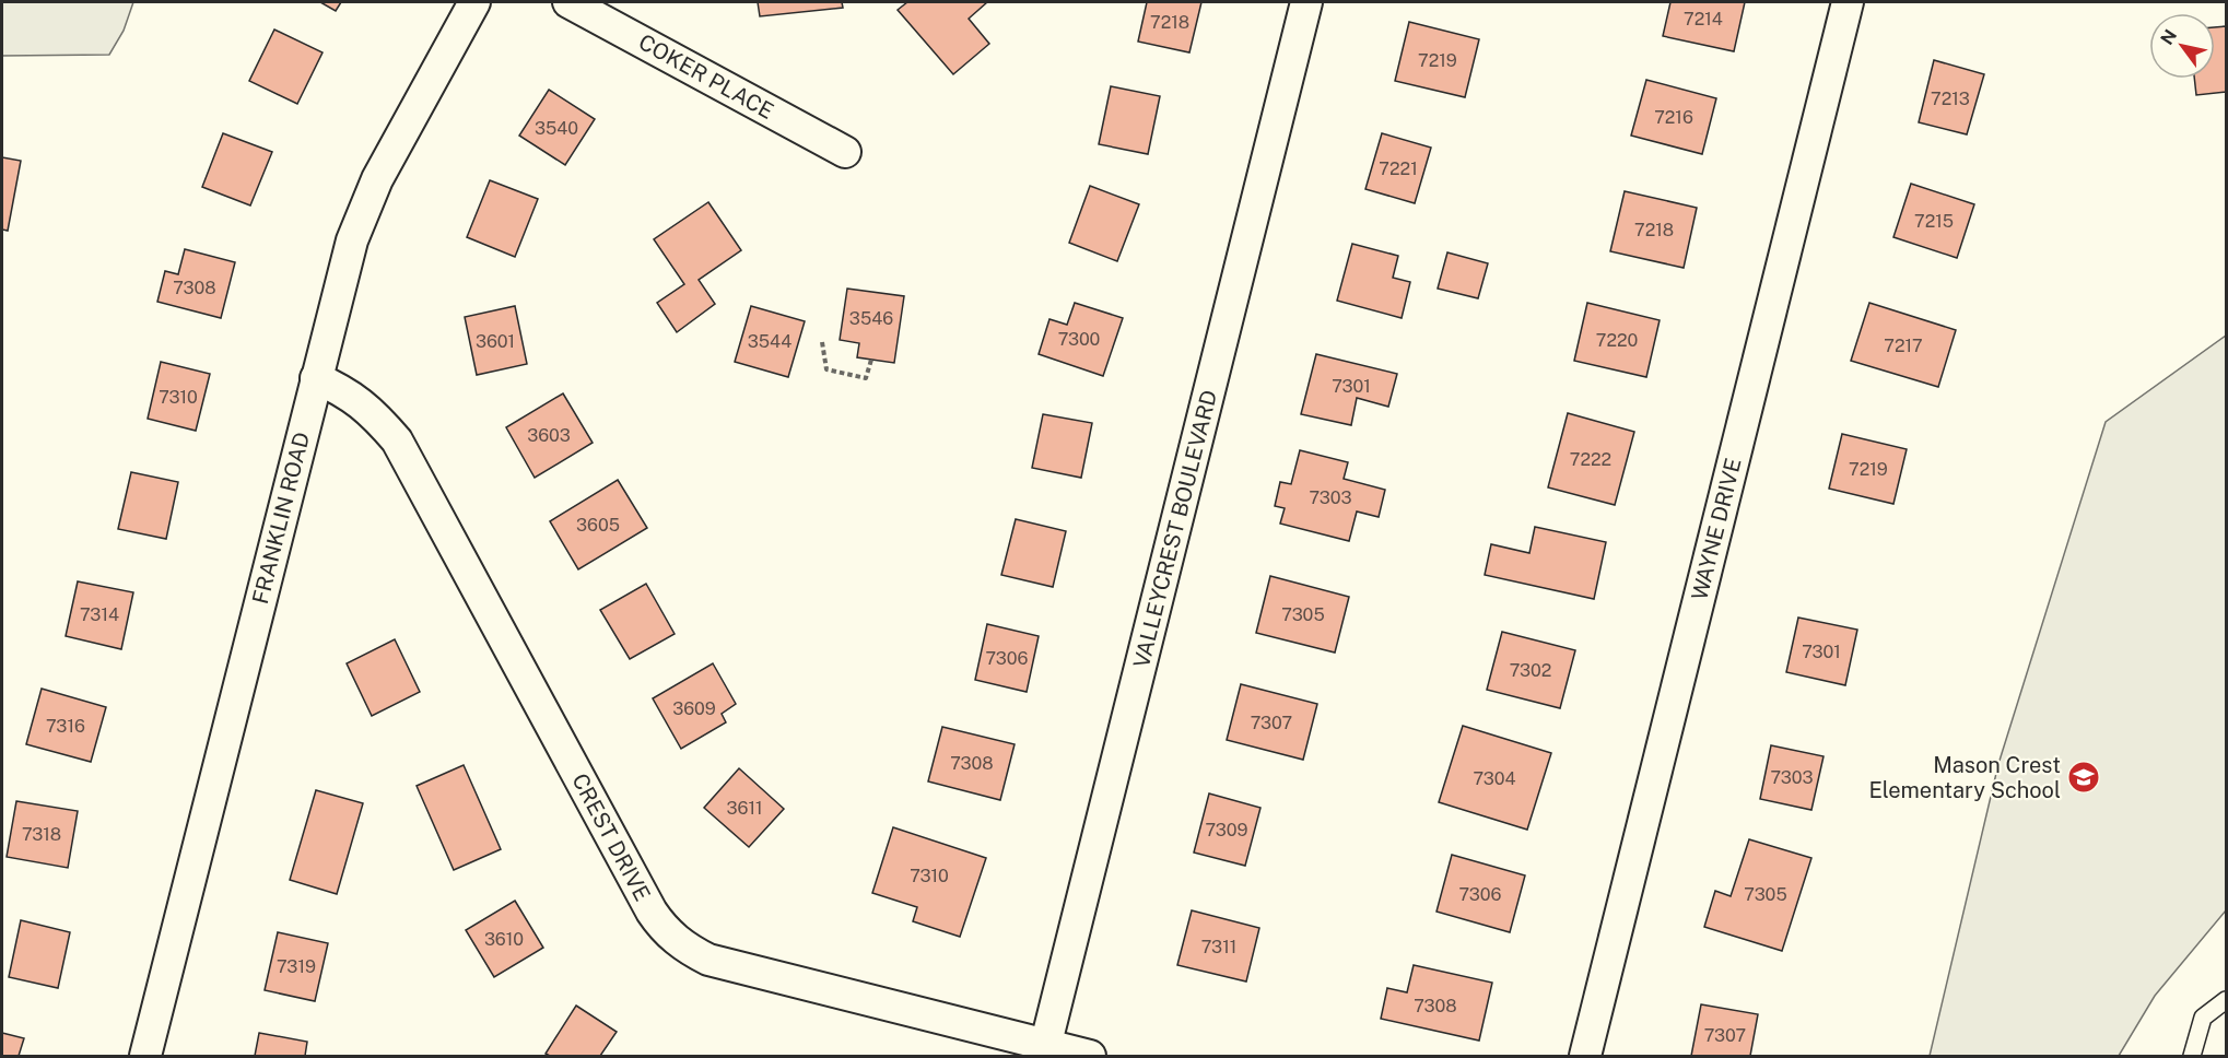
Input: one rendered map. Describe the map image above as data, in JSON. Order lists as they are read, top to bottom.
{
  "streets": {
    "street": [
      "COKER PLACE",
      "FRANKLIN ROAD",
      "VALLEYCREST BOULEVARD",
      "WAYNE DRIVE",
      "CREST DRIVE"
    ]
  },
  "crossings": [
    ["FRANKLIN ROAD", "CREST DRIVE"],
    ["VALLEYCREST BOULEVARD", "CREST DRIVE"]
  ],
  "places": {
    "school or university": ["Mason Crest Elementary School"]
  },
  "house_numbers": [
    "7214",
    "7218",
    "7219",
    "7213",
    "7216",
    "3540",
    "7221",
    "7215",
    "7218",
    "7308",
    "3546",
    "7300",
    "7220",
    "3601",
    "3544",
    "7217",
    "7301",
    "7310",
    "3603",
    "7222",
    "7219",
    "7303",
    "3605",
    "7314",
    "7305",
    "7301",
    "7306",
    "7302",
    "3609",
    "7307",
    "7316",
    "7308",
    "7303",
    "7304",
    "3611",
    "7309",
    "7318",
    "7310",
    "7306",
    "7305",
    "3610",
    "7311",
    "7319",
    "7308",
    "7307"
  ],
  "north": "top left"
}
